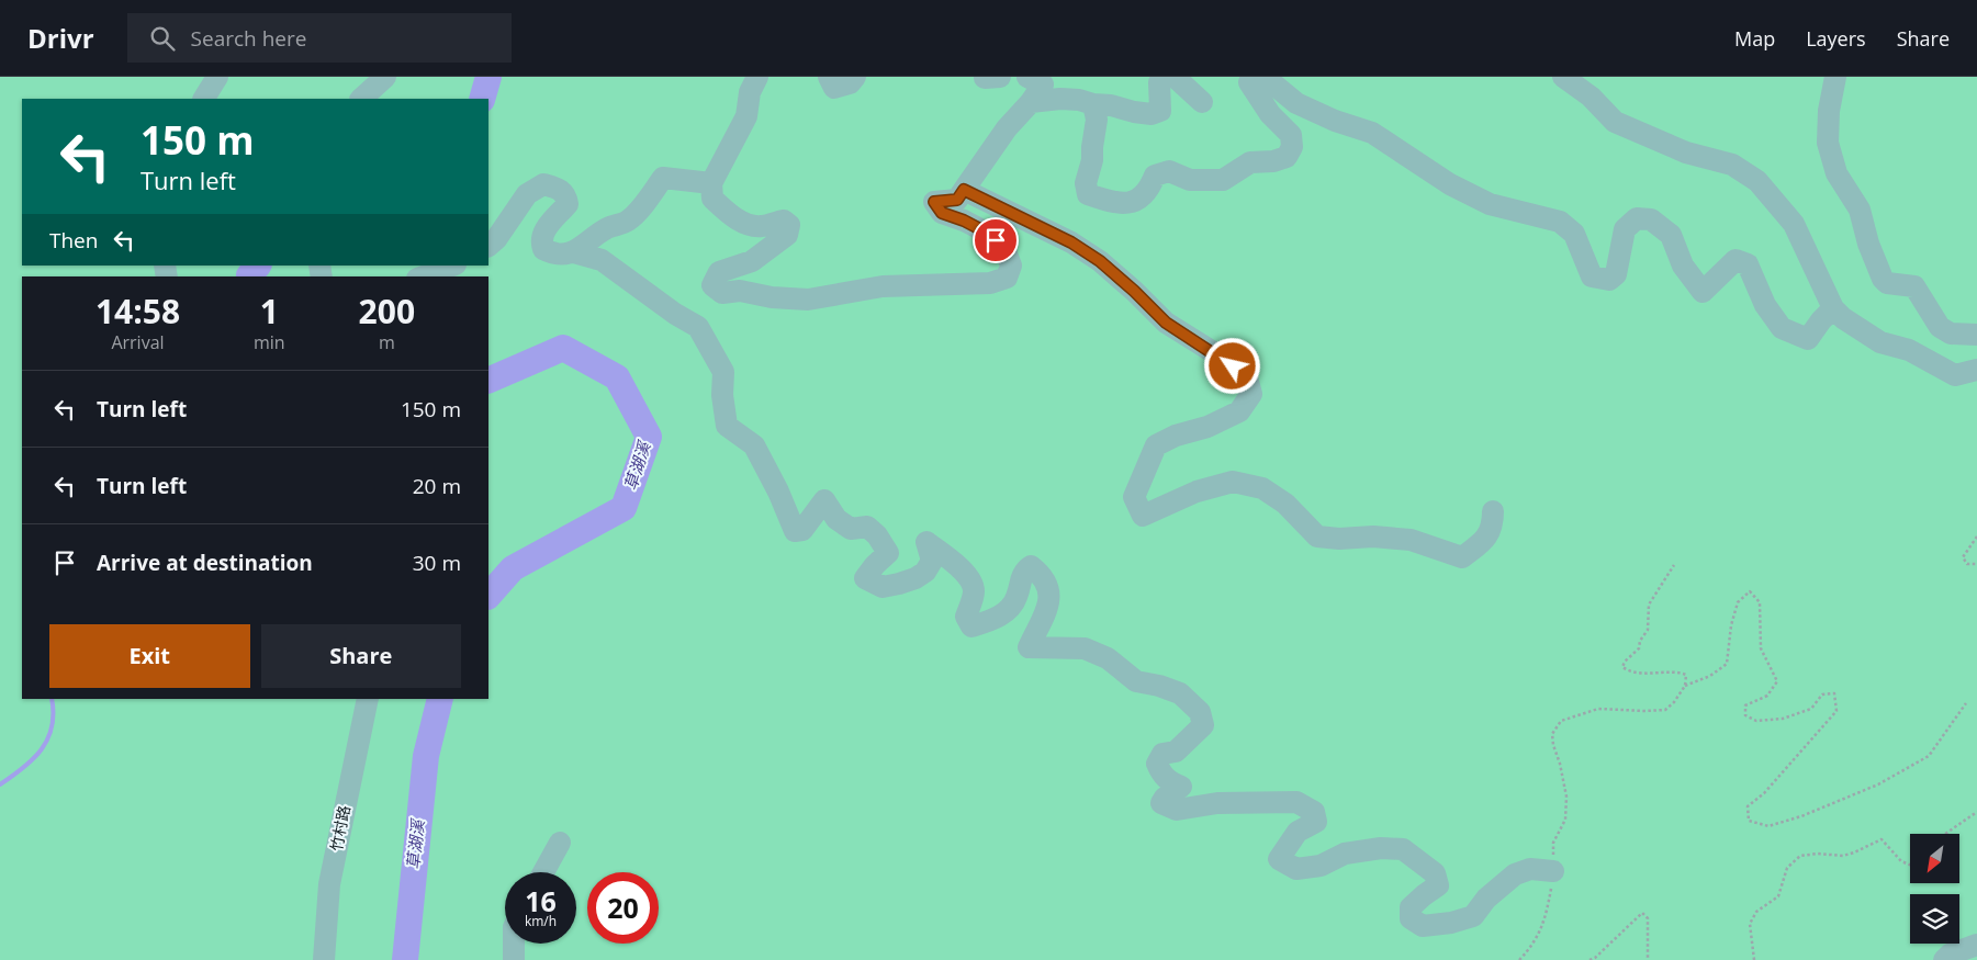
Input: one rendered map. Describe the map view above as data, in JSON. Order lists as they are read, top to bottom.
{
  "streets": {
    "street": ["竹村路"]
  },
  "water": ["草湖溪"],
  "north": "bottom left",
  "page": {
    "header": "Drivr",
    "search": "Search here",
    "nav": ["Map", "Layers", "Share"],
    "turn": ["150 m", "Turn left"],
    "then": "Then",
    "eta": [
      "14:58",
      "Arrival",
      "1",
      "min",
      "200",
      "m"
    ],
    "list": [
      {
        "name": "Turn left",
        "value": "150 m"
      },
      {
        "name": "Turn left",
        "value": "20 m"
      },
      {
        "name": "Arrive at destination",
        "value": "30 m"
      }
    ],
    "buttons": ["Exit", "Share"],
    "speed": "16 km/h",
    "limit": "20"
  }
}
